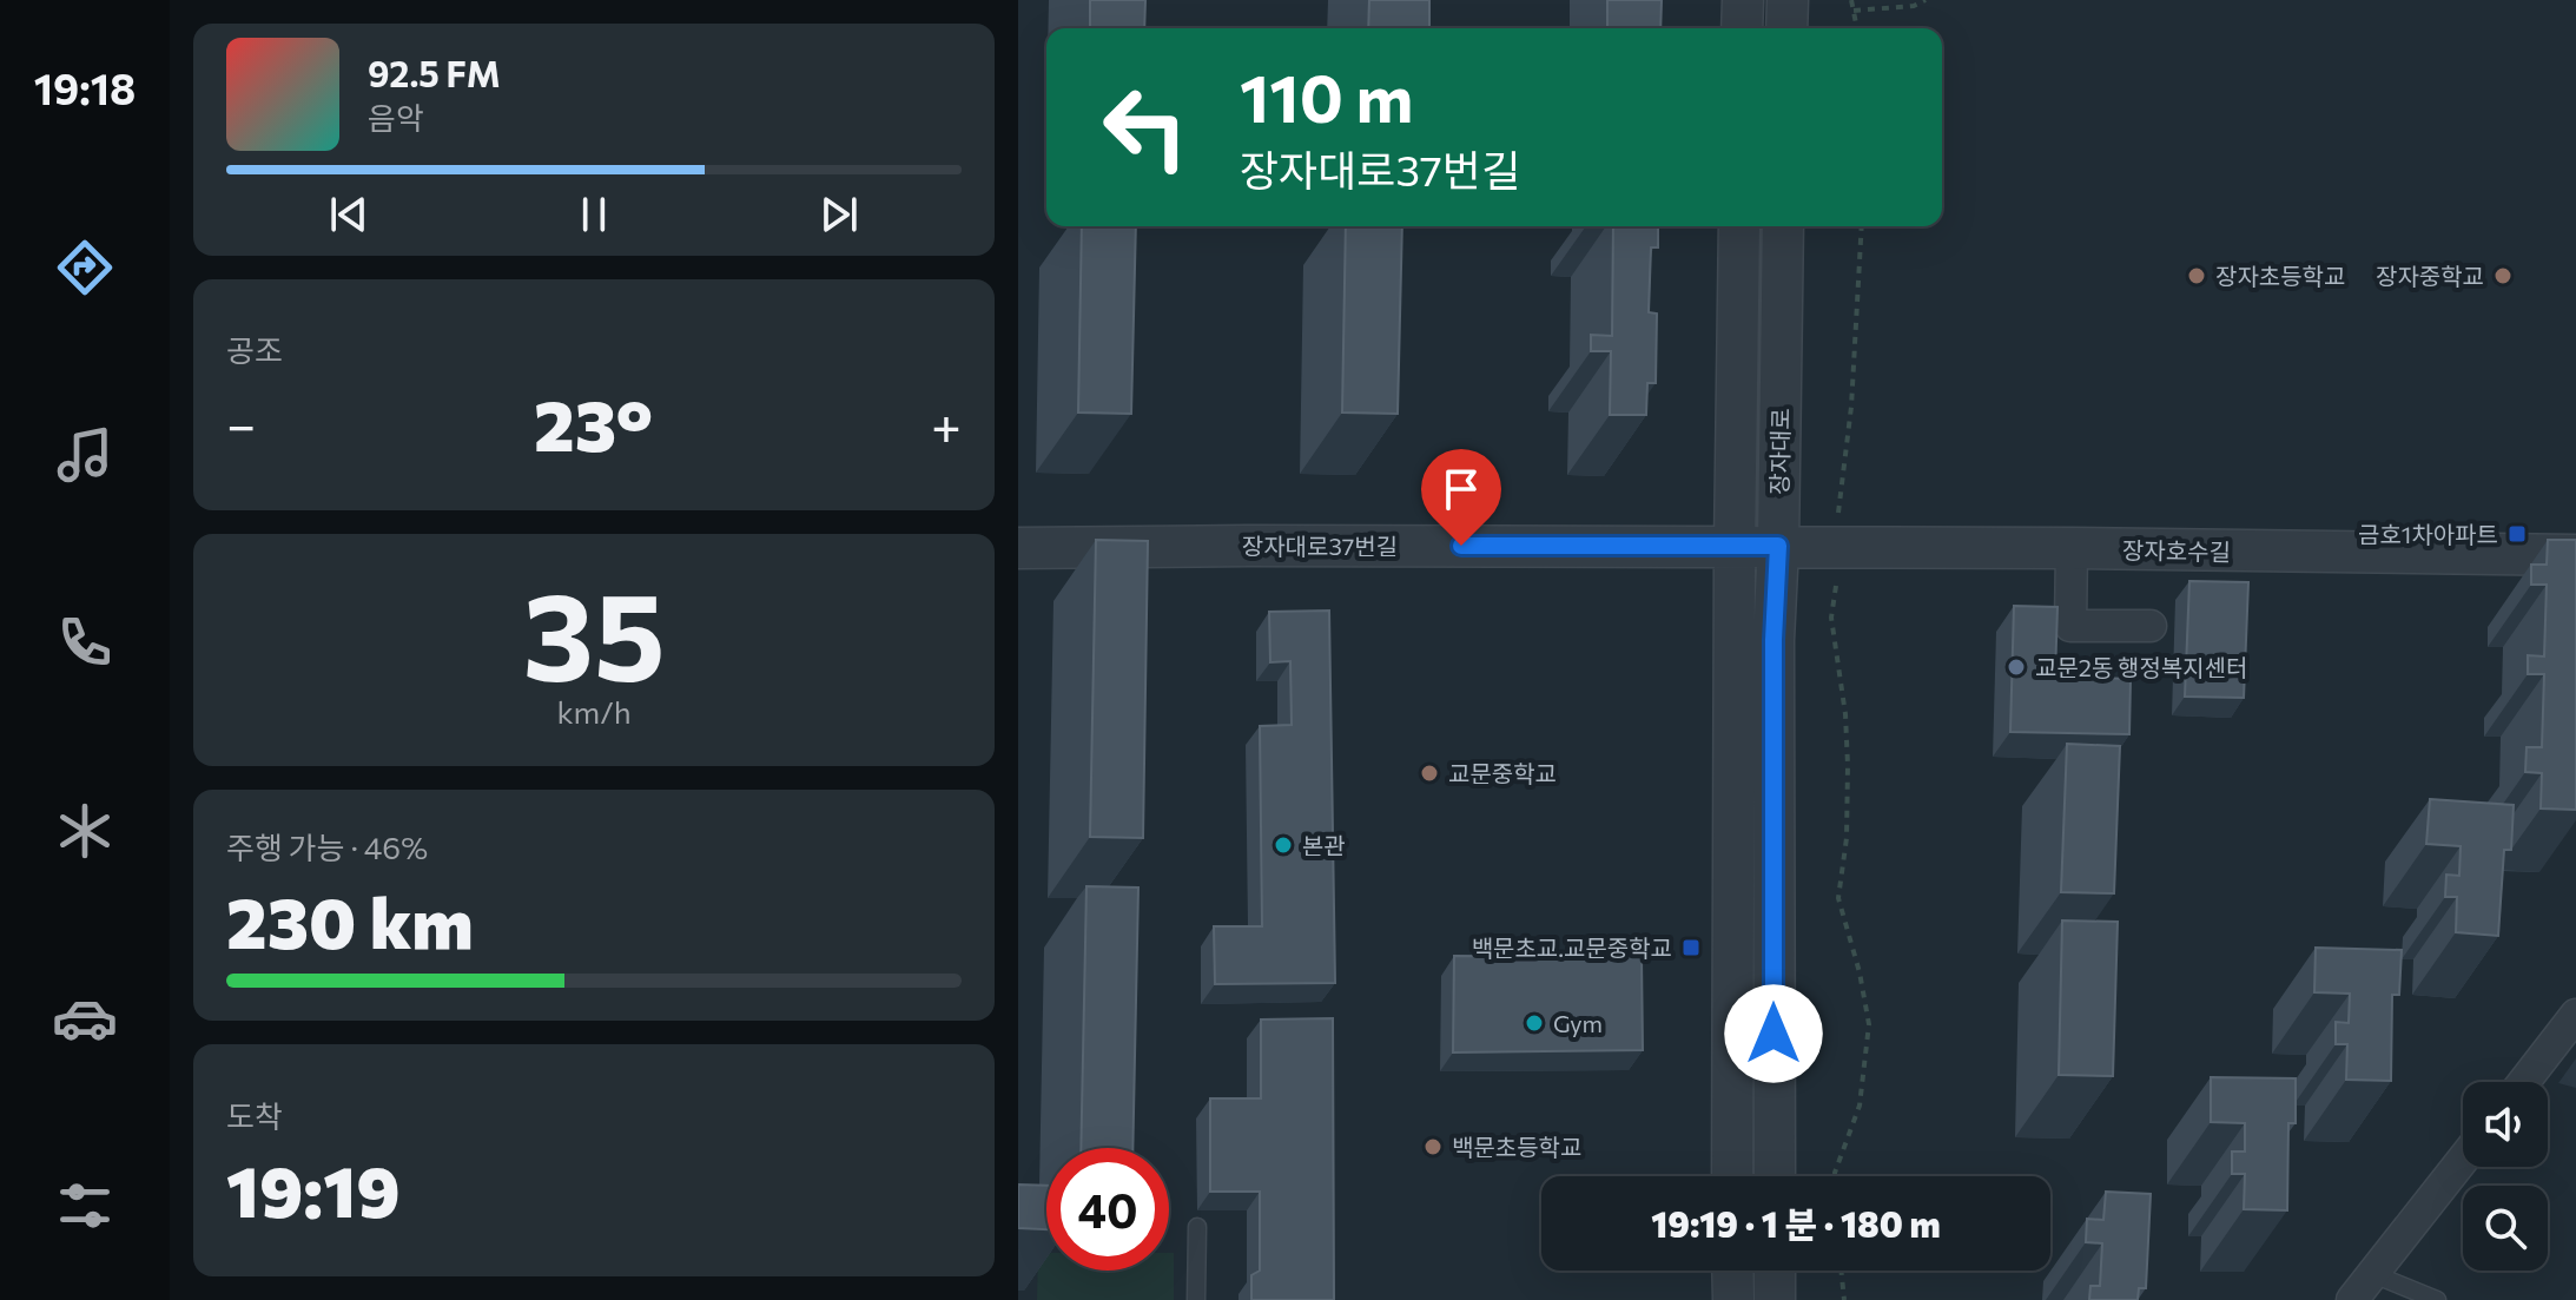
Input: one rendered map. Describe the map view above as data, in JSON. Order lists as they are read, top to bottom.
{
  "streets": {
    "street": ["장자대로", "장자대로37번길", "장자호수길"]
  },
  "crossings": [
    ["장자대로", "장자대로37번길"],
    ["장자대로", "장자호수길"],
    ["장자대로37번길", "장자호수길"]
  ],
  "places": {
    "other": [
      "장자초등학교",
      "장자중학교",
      "교문2동 행정복지센터",
      "교문중학교",
      "본관",
      "Gym",
      "백문초등학교"
    ],
    "transit": ["금호1차아파트", "백문초교.교문중학교"]
  },
  "page": {
    "tabs": "19:18",
    "turn": ["110 m", "장자대로37번길"],
    "song": ["92.5 FM", "음악"],
    "tile": [
      "공조",
      ["35", "km/h"],
      ["주행 가능 · 46%", "230 km"],
      ["도착", "19:19"]
    ],
    "heat": ["−", "23°", "+"],
    "limit": "40",
    "trip": "19:19 · 1 분 · 180 m"
  }
}
